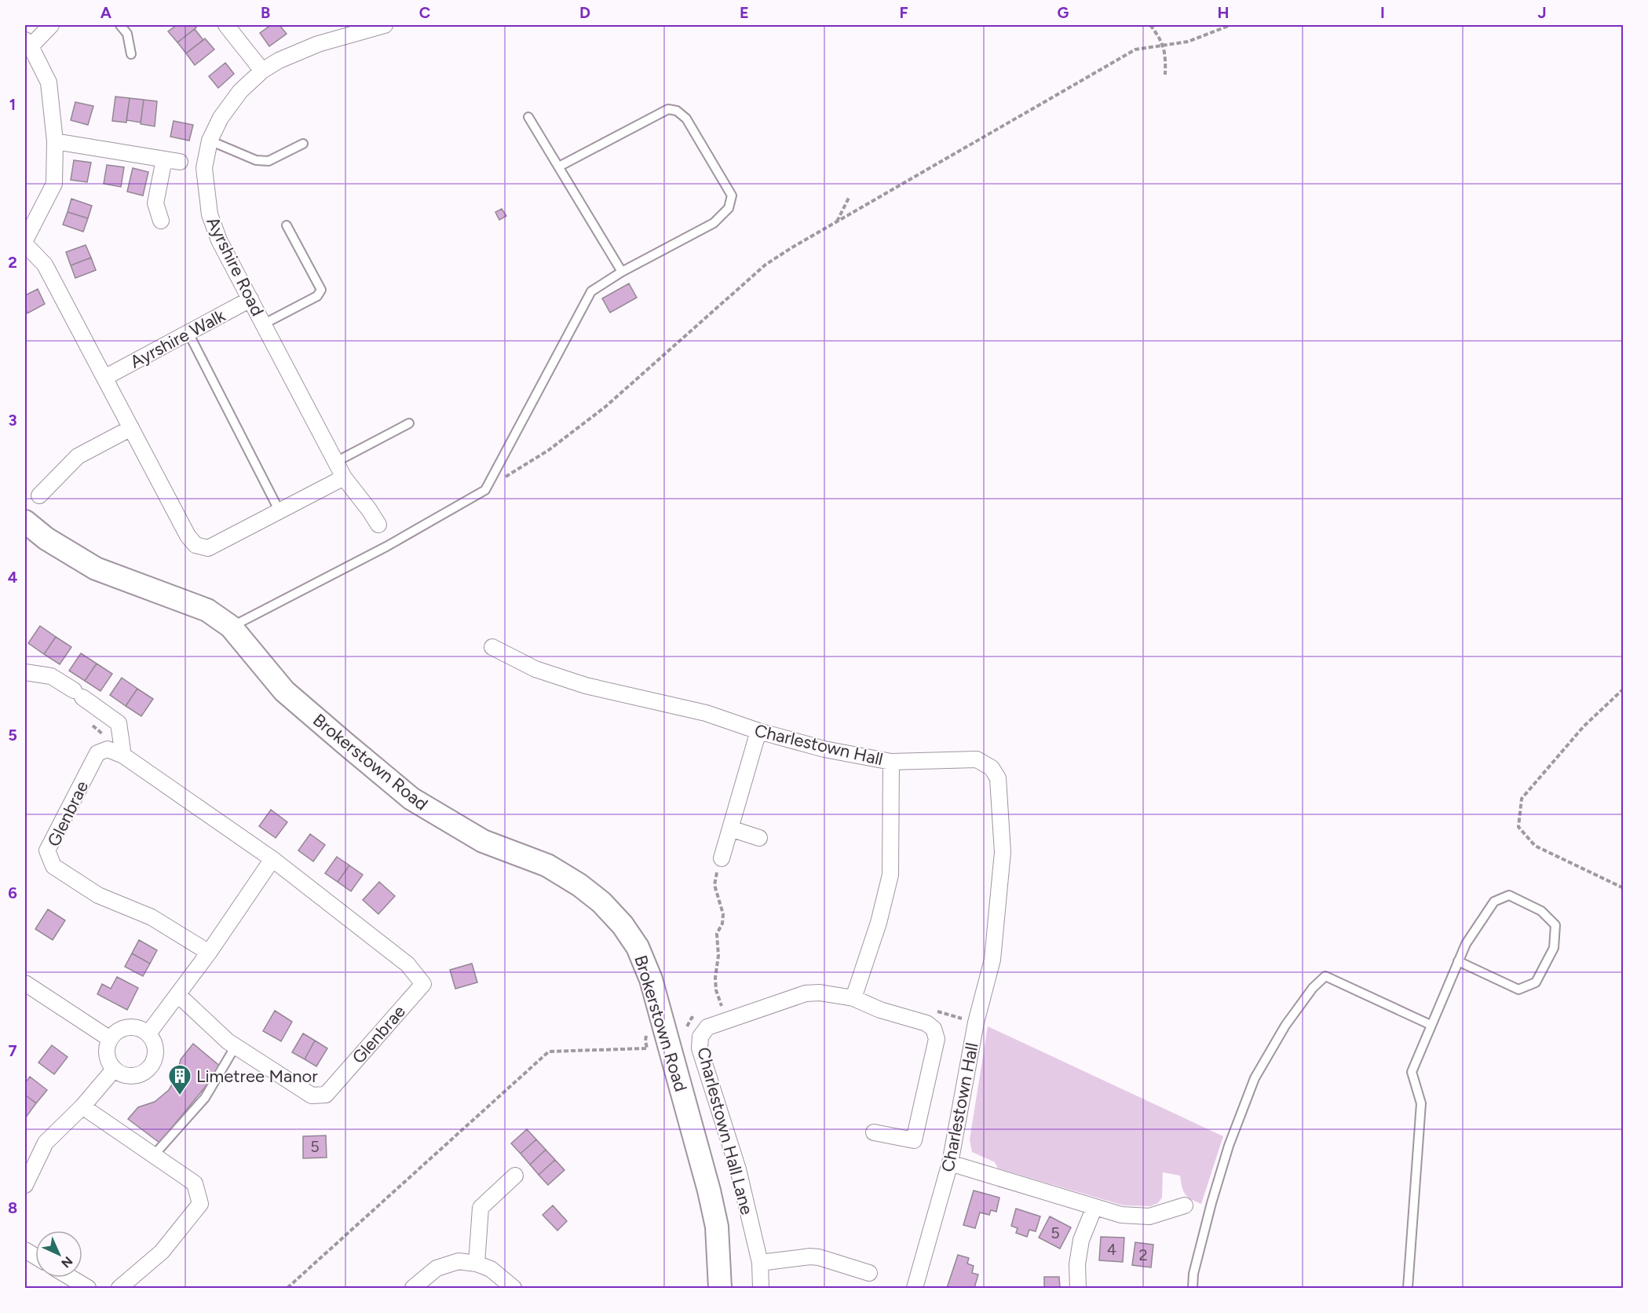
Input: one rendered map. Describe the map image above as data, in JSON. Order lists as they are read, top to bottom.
{
  "streets": {
    "street": [
      "Ayrshire Road",
      "Ayrshire Walk",
      "Charlestown Hall",
      "Brokerstown Road",
      "Glenbrae",
      "Charlestown Hall Lane"
    ]
  },
  "crossings": [
    ["Ayrshire Road", "Ayrshire Walk"]
  ],
  "places": {
    "building": ["Limetree Manor"]
  },
  "house_numbers": [
    "5",
    "5",
    "4",
    "2"
  ],
  "north": "bottom right",
  "grid": {
    "columns": [
      "A",
      "B",
      "C",
      "D",
      "E",
      "F",
      "G",
      "H",
      "I",
      "J"
    ],
    "rows": [
      "1",
      "2",
      "3",
      "4",
      "5",
      "6",
      "7",
      "8"
    ]
  }
}
